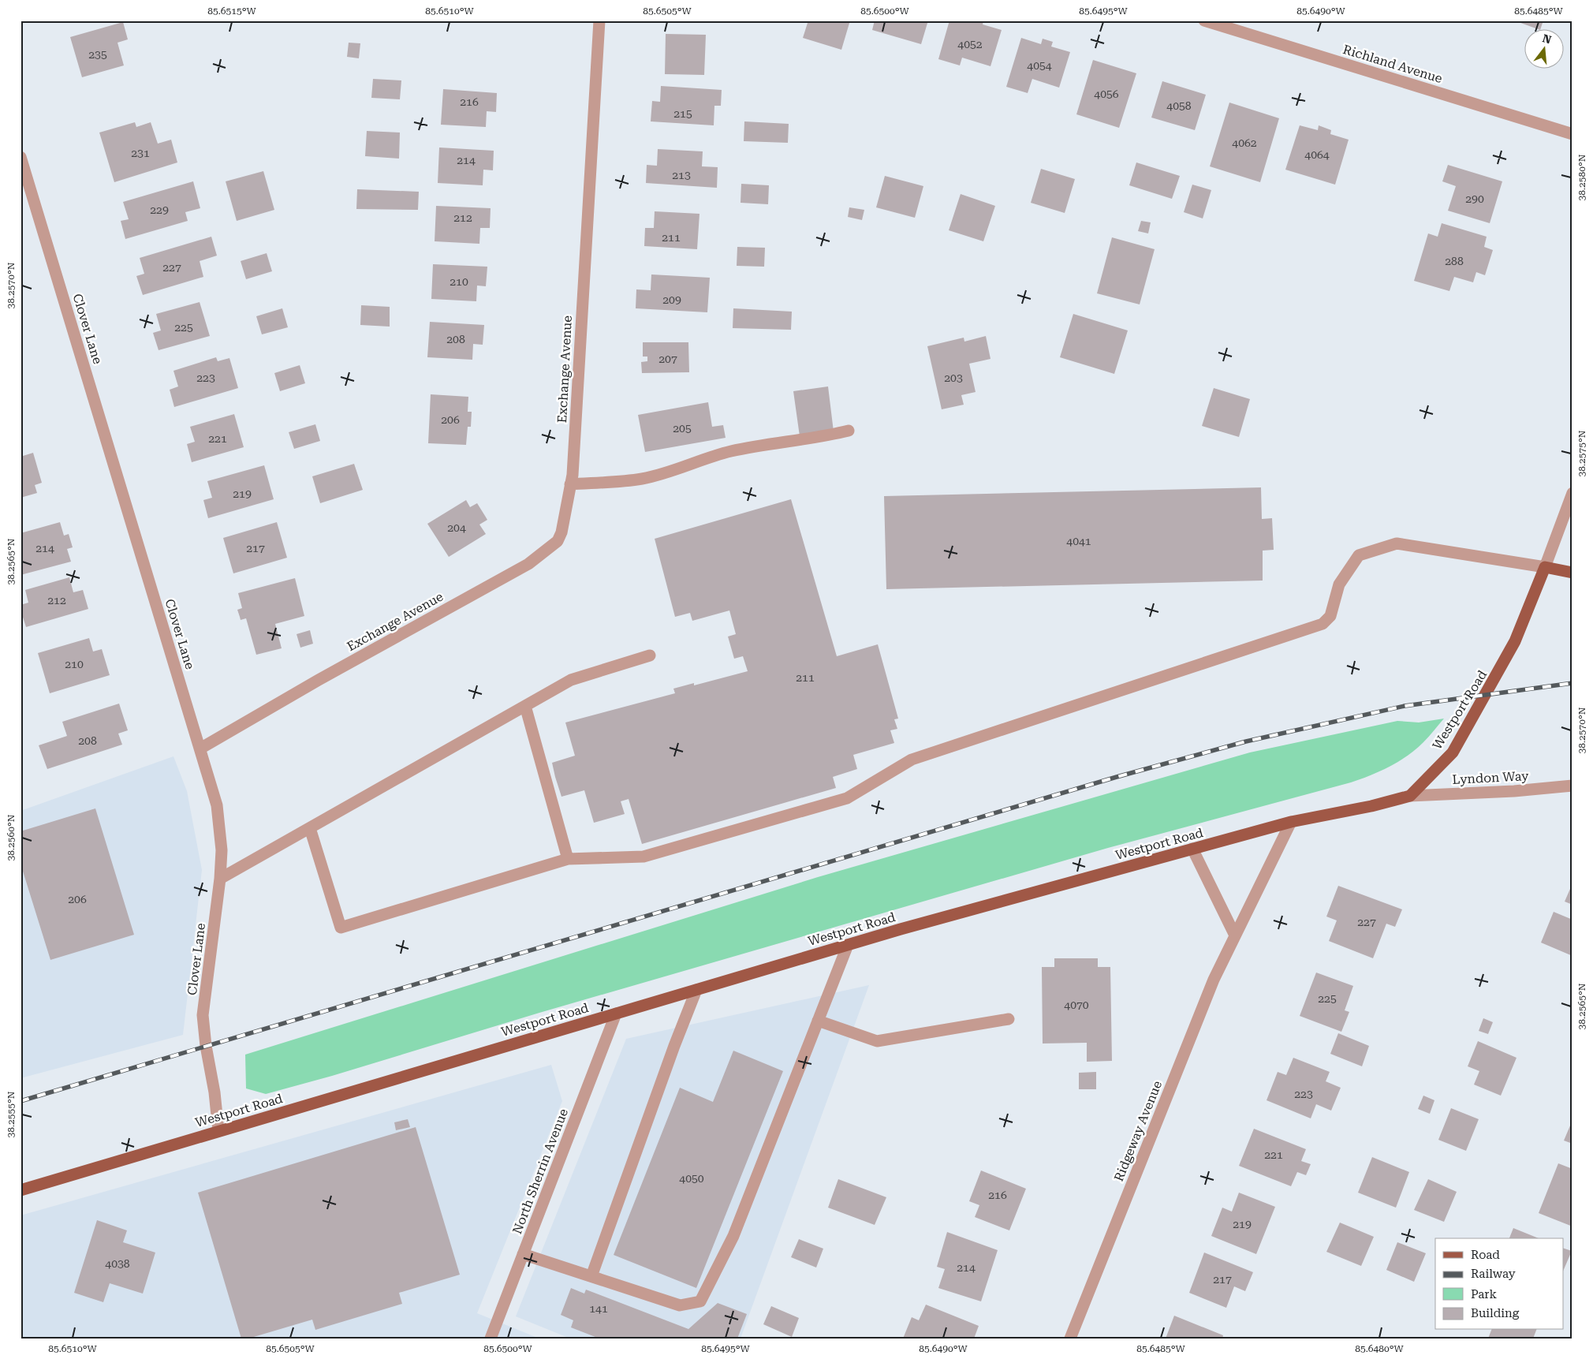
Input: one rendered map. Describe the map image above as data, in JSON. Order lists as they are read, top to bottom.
{
  "streets": {
    "main road": ["Westport Road"],
    "street": [
      "Richland Avenue",
      "Clover Lane",
      "Exchange Avenue",
      "Lyndon Way",
      "Ridgeway Avenue",
      "North Sherrin Avenue"
    ]
  },
  "crossings": [
    ["Clover Lane", "Exchange Avenue"],
    ["Clover Lane", "Westport Road"],
    ["Westport Road", "Lyndon Way"],
    ["Westport Road", "Ridgeway Avenue"],
    ["Westport Road", "North Sherrin Avenue"]
  ],
  "house_numbers": [
    "4052",
    "235",
    "4054",
    "4056",
    "216",
    "4058",
    "215",
    "4062",
    "231",
    "4064",
    "214",
    "213",
    "290",
    "229",
    "212",
    "211",
    "288",
    "227",
    "210",
    "209",
    "225",
    "208",
    "207",
    "223",
    "203",
    "206",
    "205",
    "221",
    "219",
    "204",
    "4041",
    "214",
    "217",
    "212",
    "210",
    "211",
    "208",
    "206",
    "227",
    "225",
    "4070",
    "223",
    "221",
    "4050",
    "216",
    "219",
    "4038",
    "214",
    "217",
    "141"
  ],
  "legend": [
    "Road",
    "Railway",
    "Park",
    "Building"
  ],
  "north": "top",
  "coordinates": [
    "85.6515°W",
    "85.6510°W",
    "85.6505°W",
    "85.6500°W",
    "85.6495°W",
    "85.6490°W",
    "85.6485°W",
    "38.2580°N",
    "38.2570°N",
    "38.2575°N",
    "38.2565°N",
    "38.2560°N",
    "38.2555°N",
    "85.6480°W"
  ]
}
